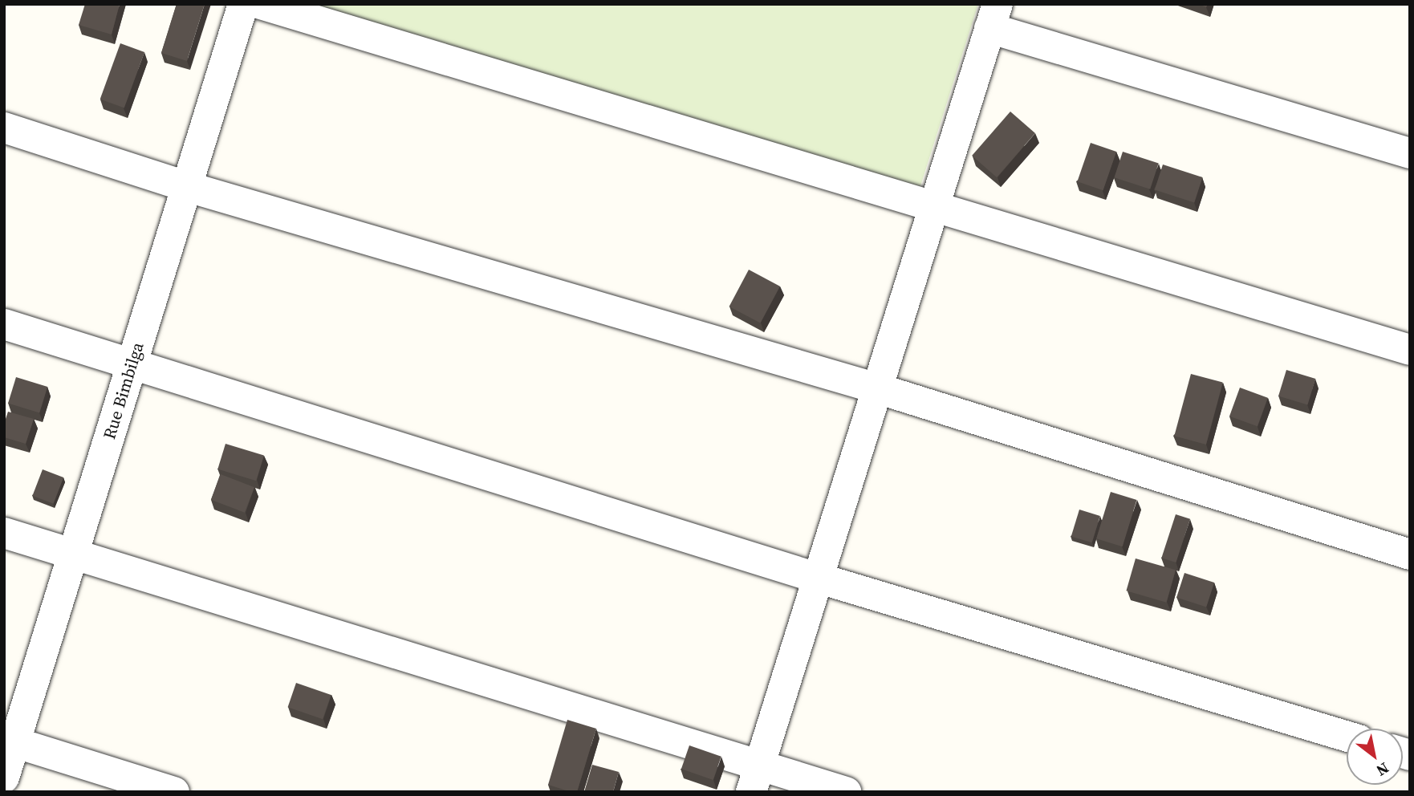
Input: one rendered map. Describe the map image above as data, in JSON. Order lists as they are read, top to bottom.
{
  "streets": {
    "street": ["Rue Bimbilga"]
  },
  "north": "bottom right"
}
